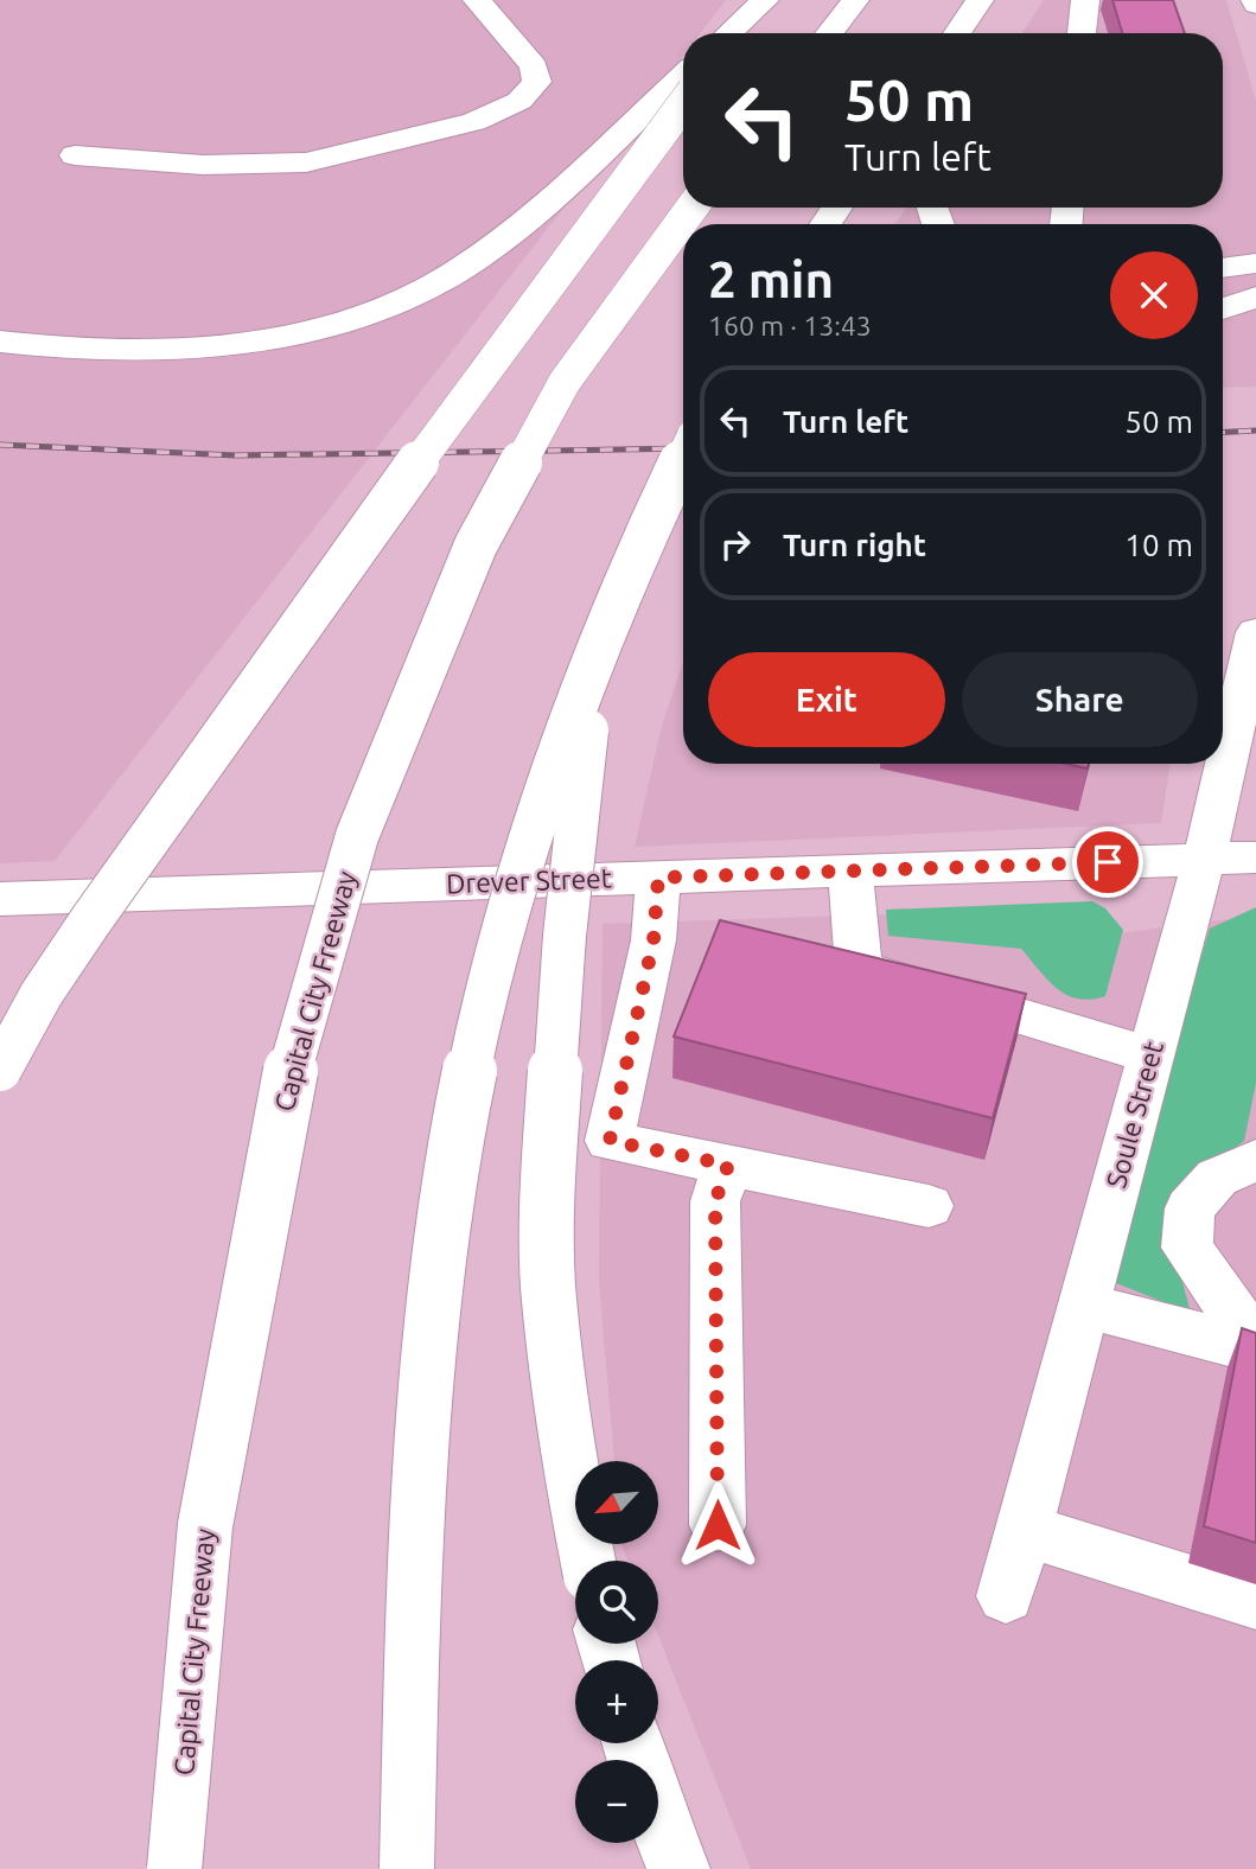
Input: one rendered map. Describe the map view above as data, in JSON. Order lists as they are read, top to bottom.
{
  "streets": {
    "main road": ["Drever Street", "Capital City Freeway", "Soule Street"]
  },
  "crossings": [
    ["Drever Street", "Soule Street"]
  ],
  "north": "bottom left",
  "page": {
    "turn": ["50 m", "Turn left"],
    "heading": ["2 min", "160 m · 13:43"],
    "list": [
      {
        "name": "Turn left",
        "value": "50 m"
      },
      {
        "name": "Turn right",
        "value": "10 m"
      }
    ],
    "buttons": ["Exit", "Share"],
    "map_buttons": ["+", "−"]
  }
}
